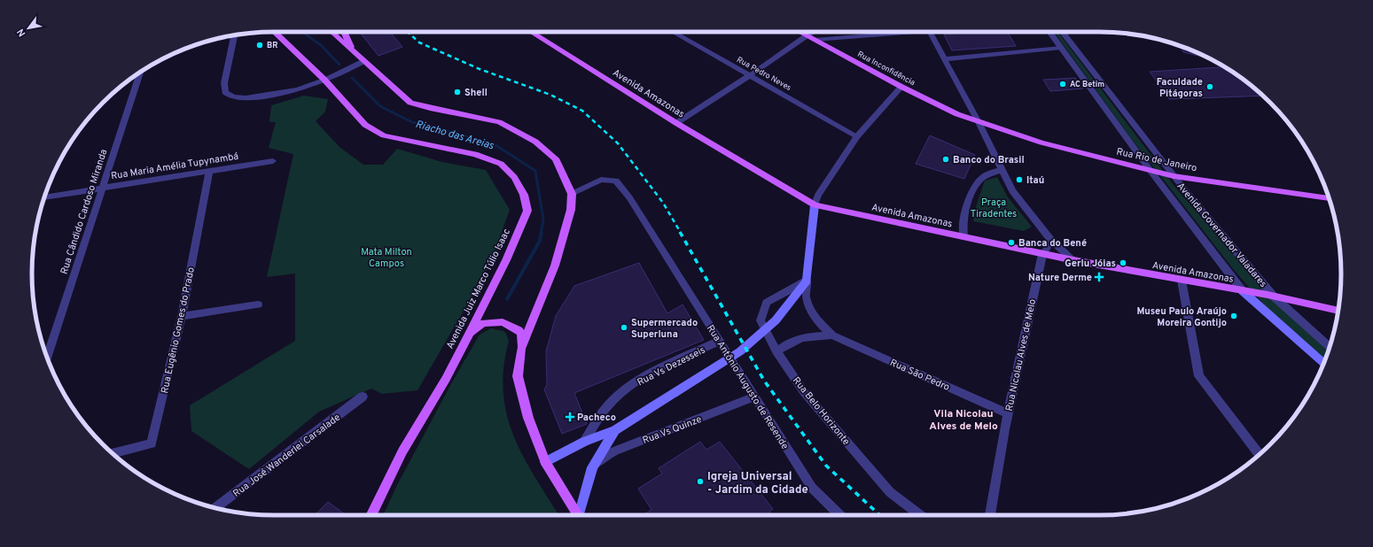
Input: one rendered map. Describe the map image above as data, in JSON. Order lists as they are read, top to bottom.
{
  "streets": {
    "main road": [
      "Rua Inconfidência",
      "Avenida Amazonas",
      "Rua Rio de Janeiro",
      "Avenida Governador Valadares",
      "Avenida Juiz Marco Túlio Isaac"
    ],
    "street": [
      "Rua Pedro Neves",
      "Rua Maria Amélia Tupynambá",
      "Rua Cândido Cardoso Miranda",
      "Rua Eugênio Gomes do Prado",
      "Rua Nicolau Alves de Melo",
      "Rua Vs Dezesseis",
      "Rua São Pedro",
      "Rua Antônio Augusto de Resende",
      "Rua Belo Horizonte",
      "Rua Vs Quinze",
      "Rua José Wanderlei Carsalade"
    ]
  },
  "crossings": [
    ["Rua Inconfidência", "Rua Rio de Janeiro"],
    ["Avenida Amazonas", "Avenida Governador Valadares"],
    ["Avenida Amazonas", "Rua Nicolau Alves de Melo"],
    ["Rua Rio de Janeiro", "Avenida Governador Valadares"],
    ["Rua Maria Amélia Tupynambá", "Rua Cândido Cardoso Miranda"],
    ["Rua Maria Amélia Tupynambá", "Rua Eugênio Gomes do Prado"],
    ["Rua Nicolau Alves de Melo", "Rua São Pedro"],
    ["Rua Vs Dezesseis", "Rua Antônio Augusto de Resende"],
    ["Rua São Pedro", "Rua Belo Horizonte"],
    ["Rua Antônio Augusto de Resende", "Rua Vs Quinze"]
  ],
  "districts": ["Vila Nicolau Alves de Melo"],
  "water": ["Riacho das Areias"],
  "parks": ["Praça Tiradentes", "Mata Milton Campos"],
  "places": {
    "other": [
      "BR",
      "AC Betim",
      "Faculdade Pitágoras",
      "Shell",
      "Banco do Brasil",
      "Itaú",
      "Banca do Bené",
      "Gerlu Jóias",
      "Museu Paulo Araújo Moreira Gontijo",
      "Supermercado Superluna",
      "Igreja Universal - Jardim da Cidade"
    ],
    "health": ["Nature Derme", "Pacheco"]
  },
  "north": "bottom left"
}
